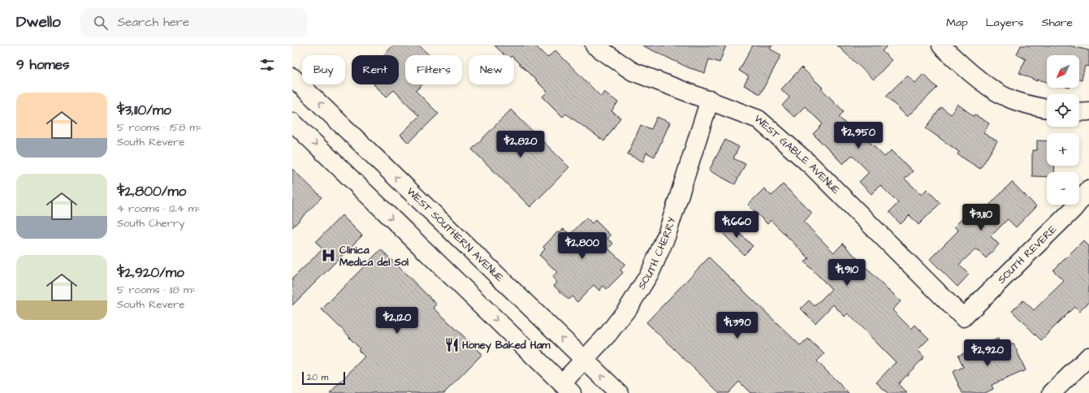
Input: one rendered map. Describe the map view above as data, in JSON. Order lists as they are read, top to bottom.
{
  "streets": {
    "street": [
      "WEST GABLE AVENUE",
      "WEST SOUTHERN AVENUE",
      "SOUTH CHERRY",
      "SOUTH REVERE"
    ]
  },
  "crossings": [
    ["WEST GABLE AVENUE", "SOUTH CHERRY"],
    ["WEST GABLE AVENUE", "SOUTH REVERE"],
    ["WEST SOUTHERN AVENUE", "SOUTH CHERRY"]
  ],
  "places": {
    "hospital": ["Clinica Medica del Sol"],
    "restaurant": ["Honey Baked Ham"]
  },
  "scale_bar": "20 m",
  "north": "bottom left",
  "page": {
    "header": "Dwello",
    "search": "Search here",
    "nav": ["Map", "Layers", "Share"],
    "heading": "9 homes",
    "map_buttons": ["+", "−"],
    "chip": [
      "Buy",
      "Rent",
      "Filters",
      "New"
    ],
    "list": [
      {
        "name": "$3,110/mo",
        "note": "5 rooms · 158 m² · South Revere"
      },
      {
        "name": "$2,800/mo",
        "note": "4 rooms · 124 m² · South Cherry"
      },
      {
        "name": "$2,920/mo",
        "note": "5 rooms · 118 m² · South Revere"
      }
    ],
    "price": [
      "$2,950",
      "$2,820",
      "$3,110",
      "$1,660",
      "$2,800",
      "$1,910",
      "$2,120",
      "$1,390",
      "$2,920"
    ],
    "scale": "20 m"
  }
}
